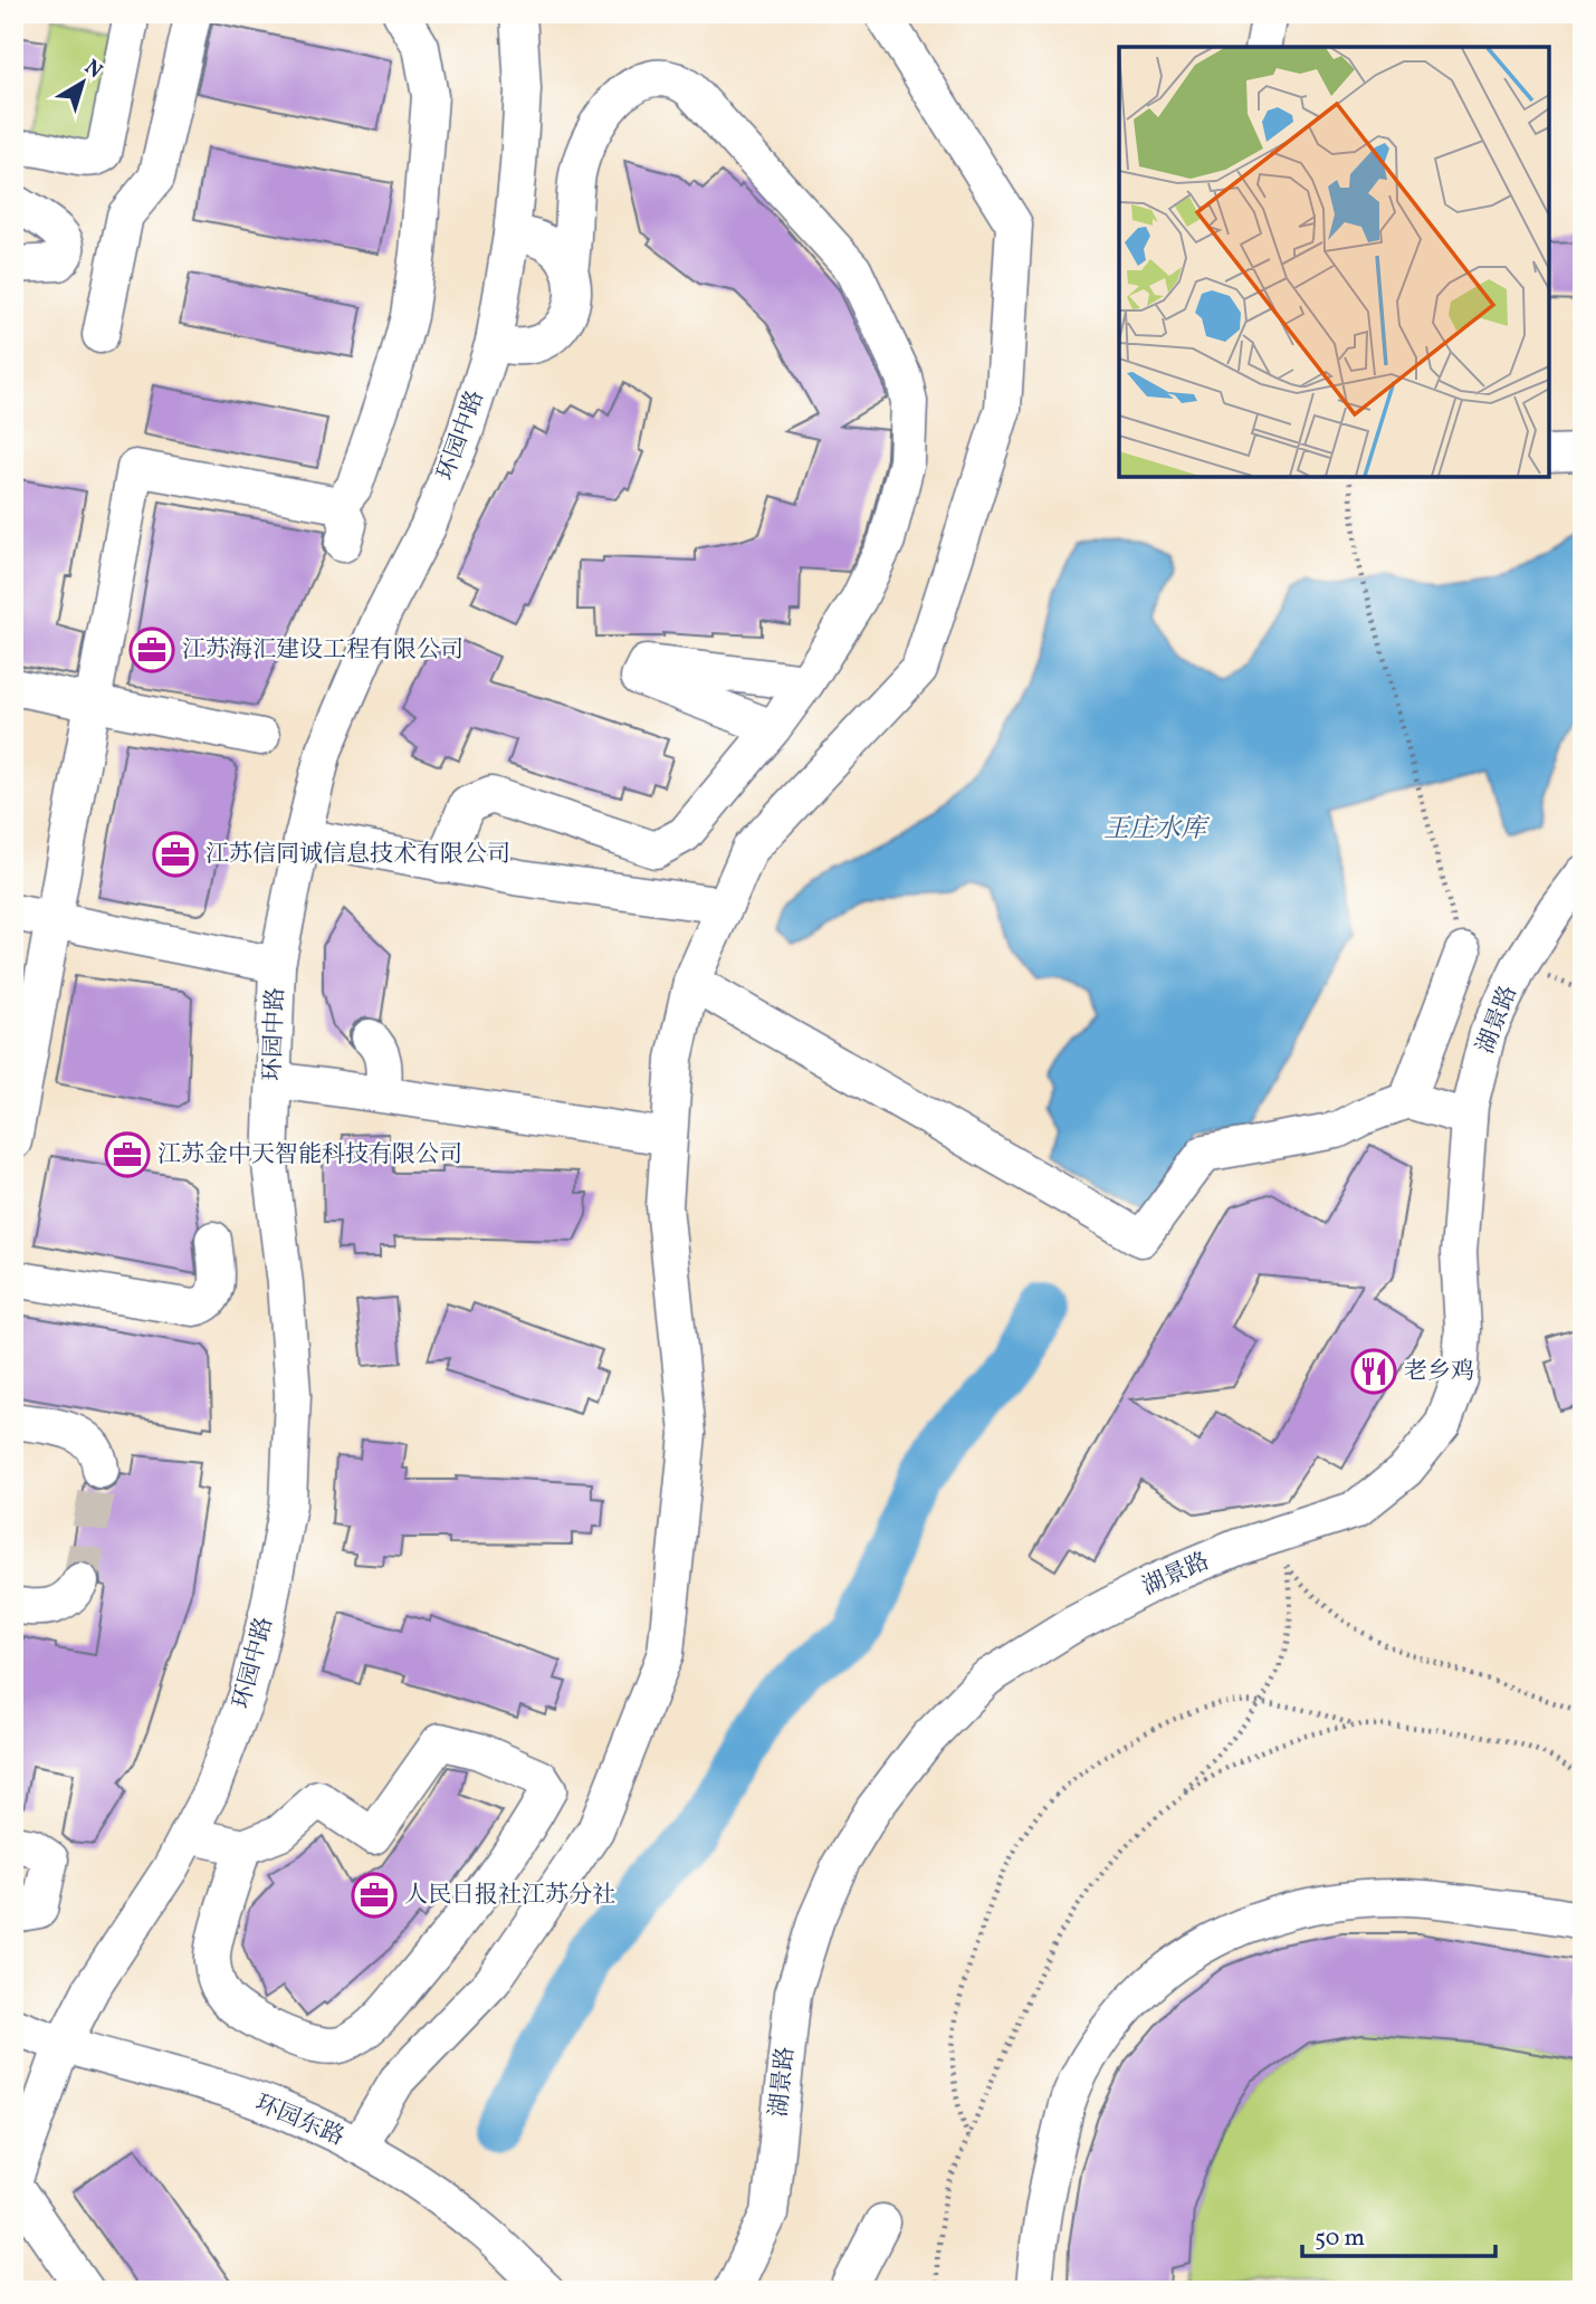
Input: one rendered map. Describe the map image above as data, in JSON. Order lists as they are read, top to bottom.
{
  "streets": {
    "street": ["环园中路", "湖景路", "环园东路"]
  },
  "crossings": [
    ["环园中路", "环园东路"]
  ],
  "water": ["王庄水库"],
  "places": {
    "office": [
      "江苏海汇建设工程有限公司",
      "江苏信同诚信息技术有限公司",
      "江苏金中天智能科技有限公司",
      "人民日报社江苏分社"
    ],
    "restaurant": ["老乡鸡"]
  },
  "scale_bar": "50 m",
  "north": "top right"
}
